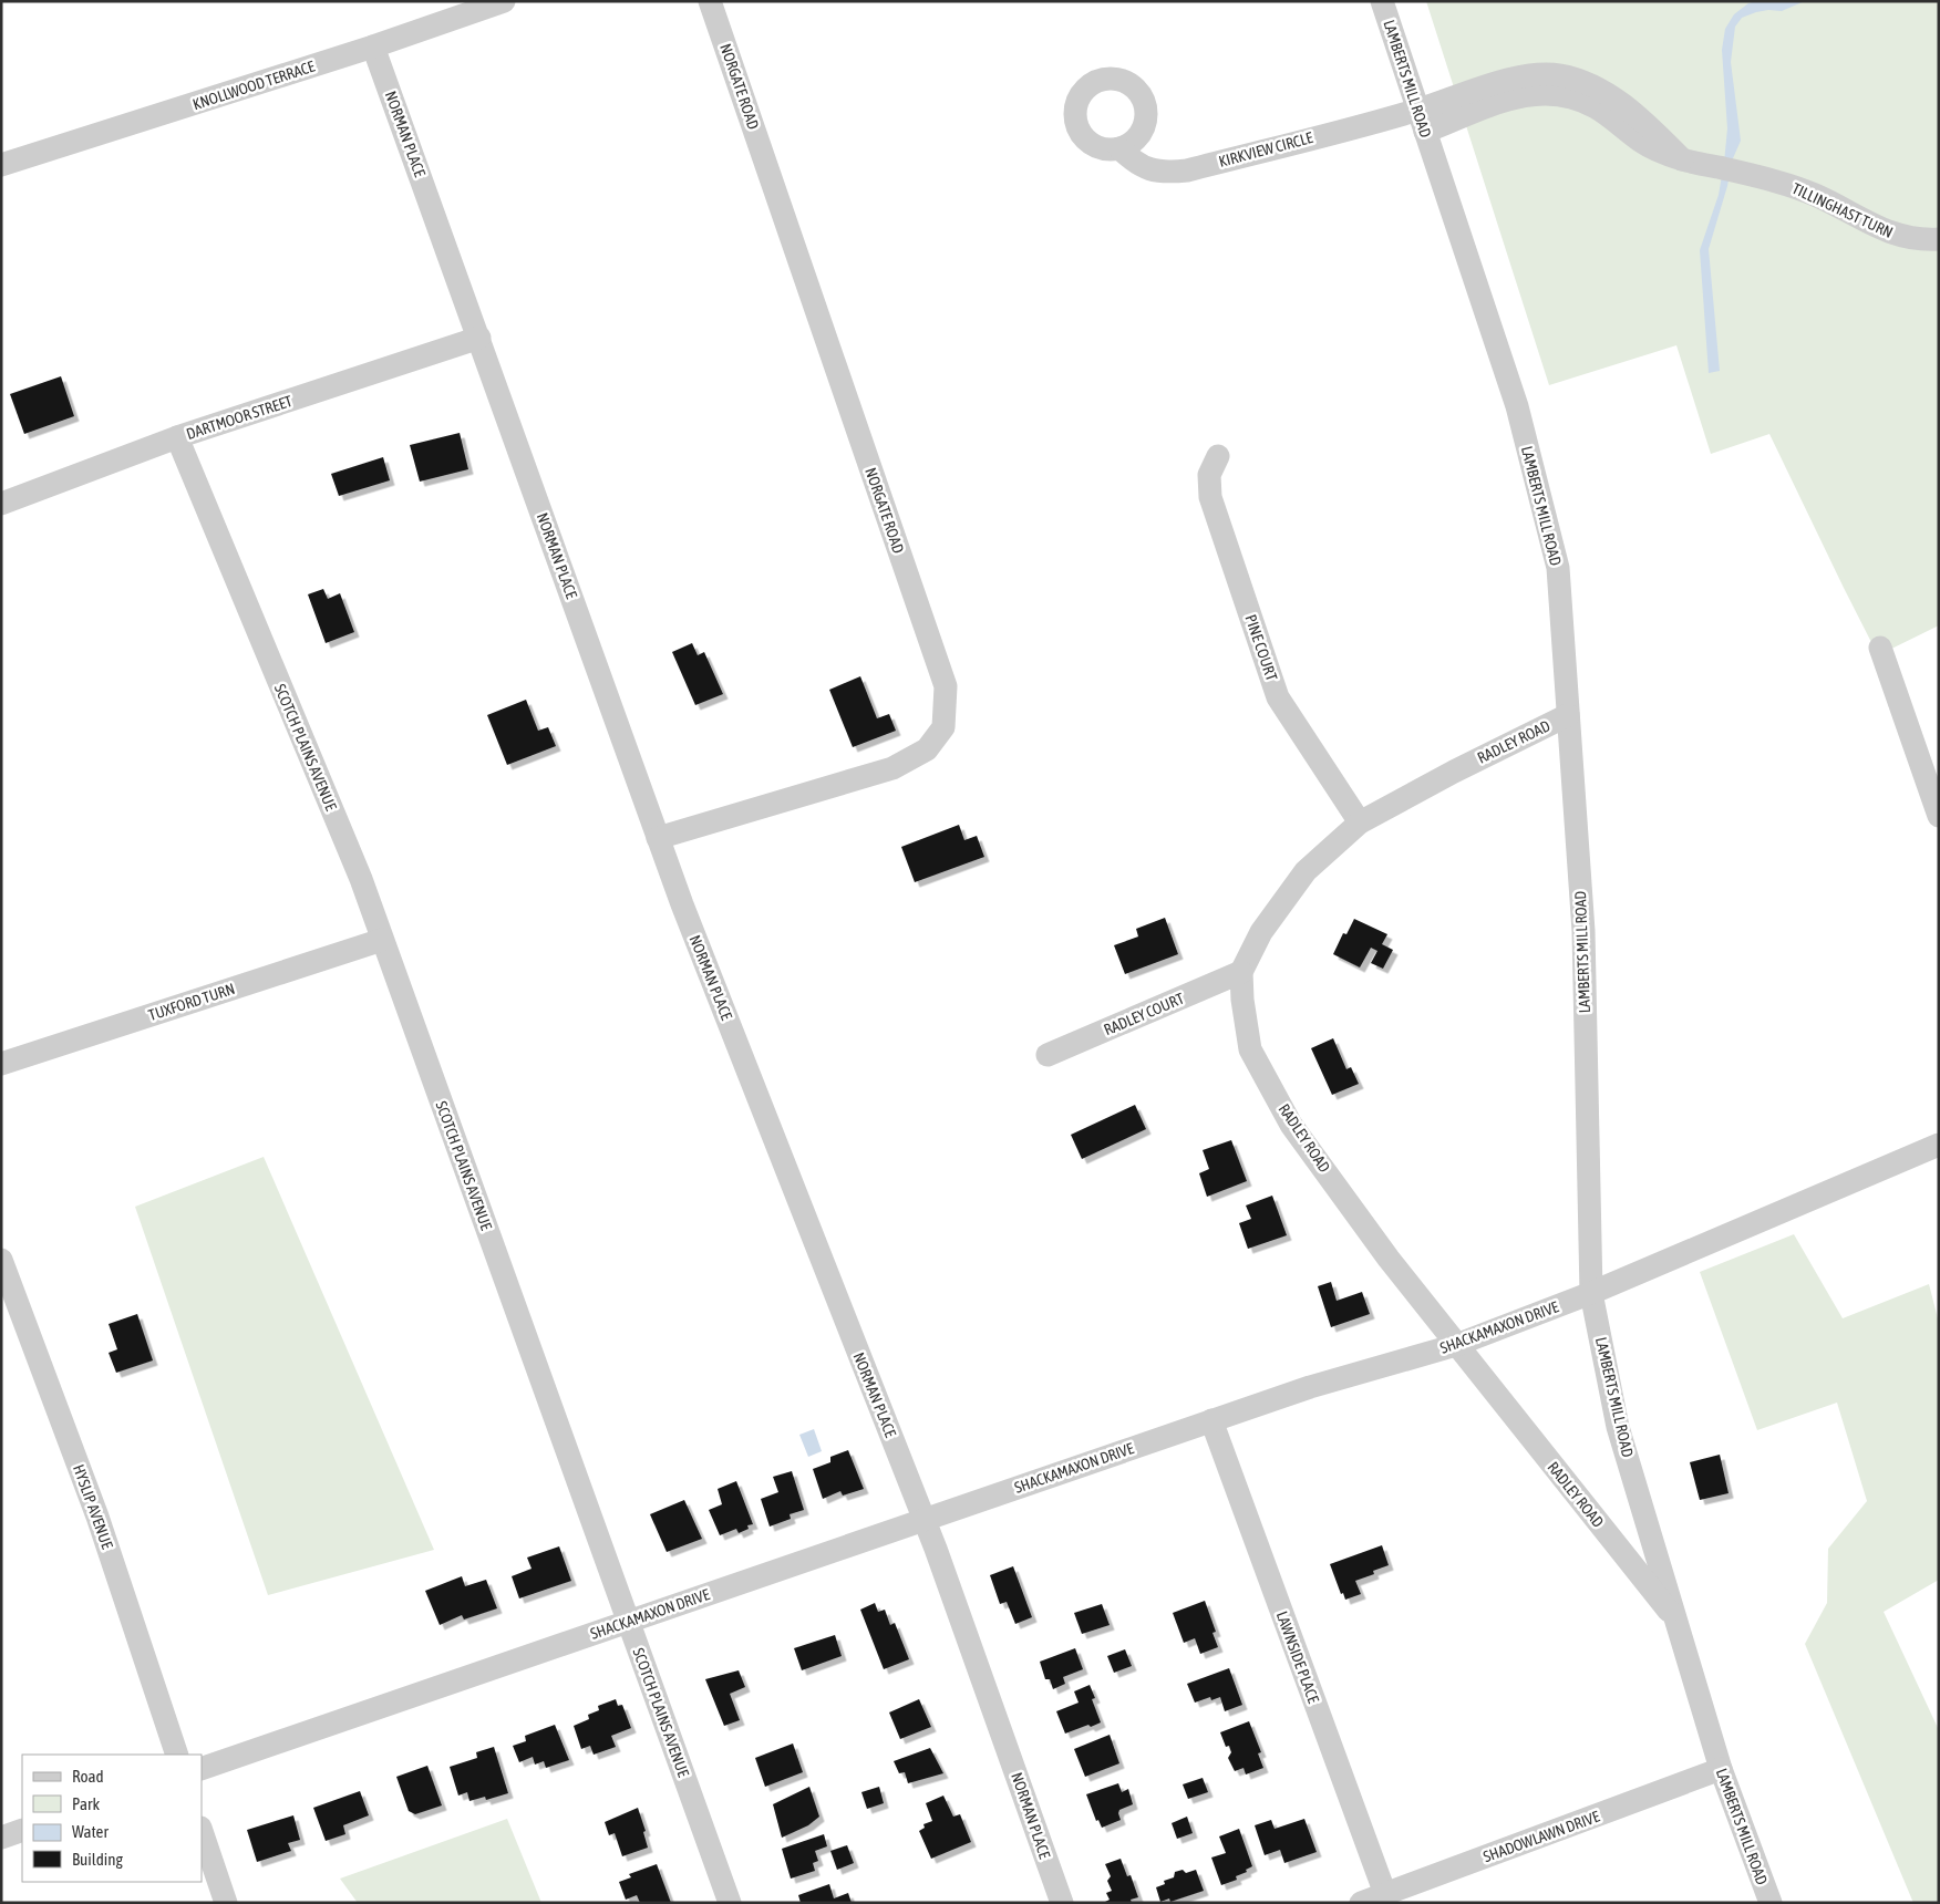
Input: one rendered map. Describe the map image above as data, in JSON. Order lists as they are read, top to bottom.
{
  "streets": {
    "street": [
      "LAMBERTS MILL ROAD",
      "KNOLLWOOD TERRACE",
      "NORGATE ROAD",
      "NORMAN PLACE",
      "KIRKVIEW CIRCLE",
      "TILLINGHAST TURN",
      "DARTMOOR STREET",
      "PINE COURT",
      "RADLEY ROAD",
      "SCOTCH PLAINS AVENUE",
      "TUXFORD TURN",
      "RADLEY COURT",
      "SHACKAMAXON DRIVE",
      "HYSLIP AVENUE",
      "LAWNSIDE PLACE",
      "SHADOWLAWN DRIVE"
    ]
  },
  "crossings": [
    ["LAMBERTS MILL ROAD", "KIRKVIEW CIRCLE"],
    ["LAMBERTS MILL ROAD", "TILLINGHAST TURN"],
    ["LAMBERTS MILL ROAD", "RADLEY ROAD"],
    ["LAMBERTS MILL ROAD", "SHACKAMAXON DRIVE"],
    ["LAMBERTS MILL ROAD", "SHADOWLAWN DRIVE"],
    ["KNOLLWOOD TERRACE", "NORMAN PLACE"],
    ["NORGATE ROAD", "NORMAN PLACE"],
    ["NORMAN PLACE", "DARTMOOR STREET"],
    ["NORMAN PLACE", "SHACKAMAXON DRIVE"],
    ["DARTMOOR STREET", "SCOTCH PLAINS AVENUE"],
    ["PINE COURT", "RADLEY ROAD"],
    ["RADLEY ROAD", "RADLEY COURT"],
    ["RADLEY ROAD", "SHACKAMAXON DRIVE"],
    ["SCOTCH PLAINS AVENUE", "TUXFORD TURN"],
    ["SCOTCH PLAINS AVENUE", "SHACKAMAXON DRIVE"],
    ["SHACKAMAXON DRIVE", "LAWNSIDE PLACE"],
    ["LAWNSIDE PLACE", "SHADOWLAWN DRIVE"]
  ],
  "legend": [
    "Road",
    "Park",
    "Water",
    "Building"
  ]
}
